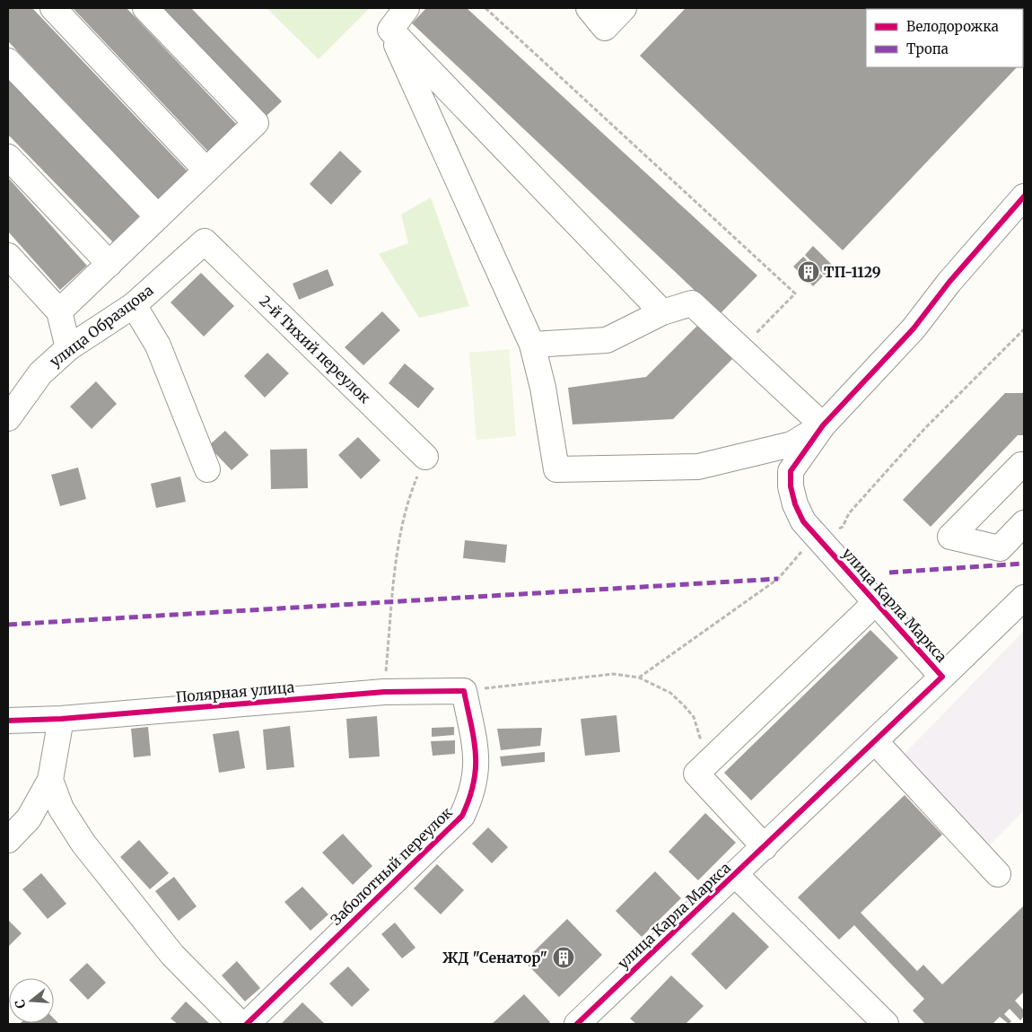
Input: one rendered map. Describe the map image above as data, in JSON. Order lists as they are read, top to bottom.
{
  "streets": {
    "street": [
      "улица Образцова",
      "2-й Тихий переулок",
      "улица Карла Маркса",
      "Полярная улица",
      "Заболотный переулок"
    ]
  },
  "crossings": [
    ["улица Образцова", "2-й Тихий переулок"],
    ["Полярная улица", "Заболотный переулок"]
  ],
  "places": {
    "building": ["ТП-1129", "ЖД \"Сенатор\""]
  },
  "legend": ["Велодорожка", "Тропа"],
  "north": "left"
}
